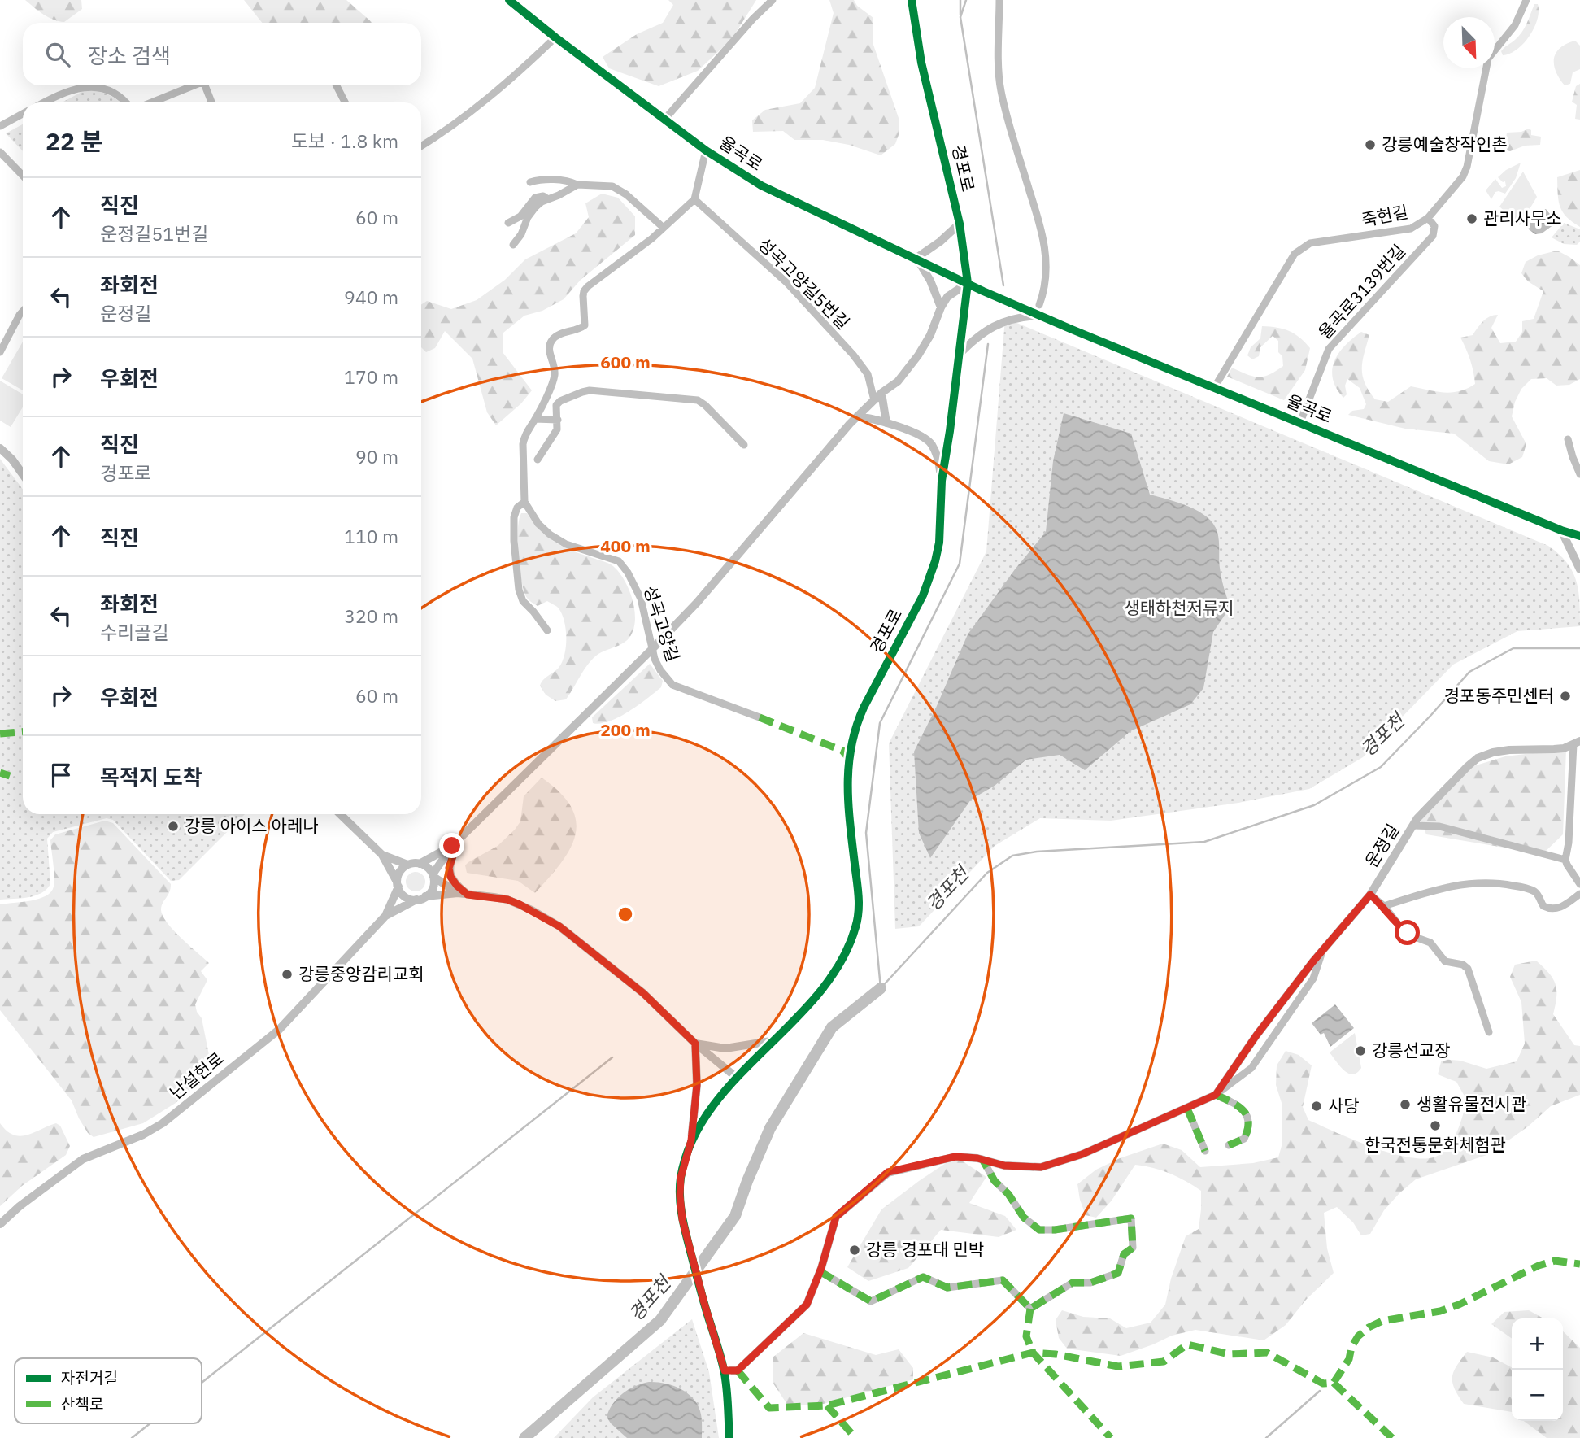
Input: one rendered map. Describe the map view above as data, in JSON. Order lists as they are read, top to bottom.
{
  "streets": {
    "street": [
      "율곡로",
      "경포로",
      "죽헌길",
      "성곡고양길5번길",
      "율곡로3139번길",
      "성곡고양길",
      "운정길",
      "난설헌로"
    ]
  },
  "crossings": [
    ["율곡로", "경포로"],
    ["율곡로", "죽헌길"],
    ["율곡로", "율곡로3139번길"],
    ["경포로", "운정길"],
    ["죽헌길", "율곡로3139번길"]
  ],
  "water": ["경포천"],
  "parks": ["생태하천저류지"],
  "places": [
    "강릉예술창작인촌",
    "관리사무소",
    "경포동주민센터",
    "강릉 아이스 아레나",
    "강릉중앙감리교회",
    "강릉선교장",
    "생활유물전시관",
    "사당",
    "한국전통문화체험관",
    "강릉 경포대 민박"
  ],
  "legend": ["자전거길", "산책로"],
  "north": "bottom right",
  "page": {
    "search": "장소 검색",
    "heading": ["22 분", "도보 · 1.8 km"],
    "list": [
      ["직진", "운정길51번길", "60 m"],
      ["좌회전", "운정길", "940 m"],
      ["우회전", "170 m"],
      ["직진", "경포로", "90 m"],
      ["직진", "110 m"],
      ["좌회전", "수리골길", "320 m"],
      ["우회전", "60 m"],
      "목적지 도착"
    ],
    "map_buttons": ["+", "−"]
  },
  "rings": ["600 m", "400 m", "200 m"]
}
